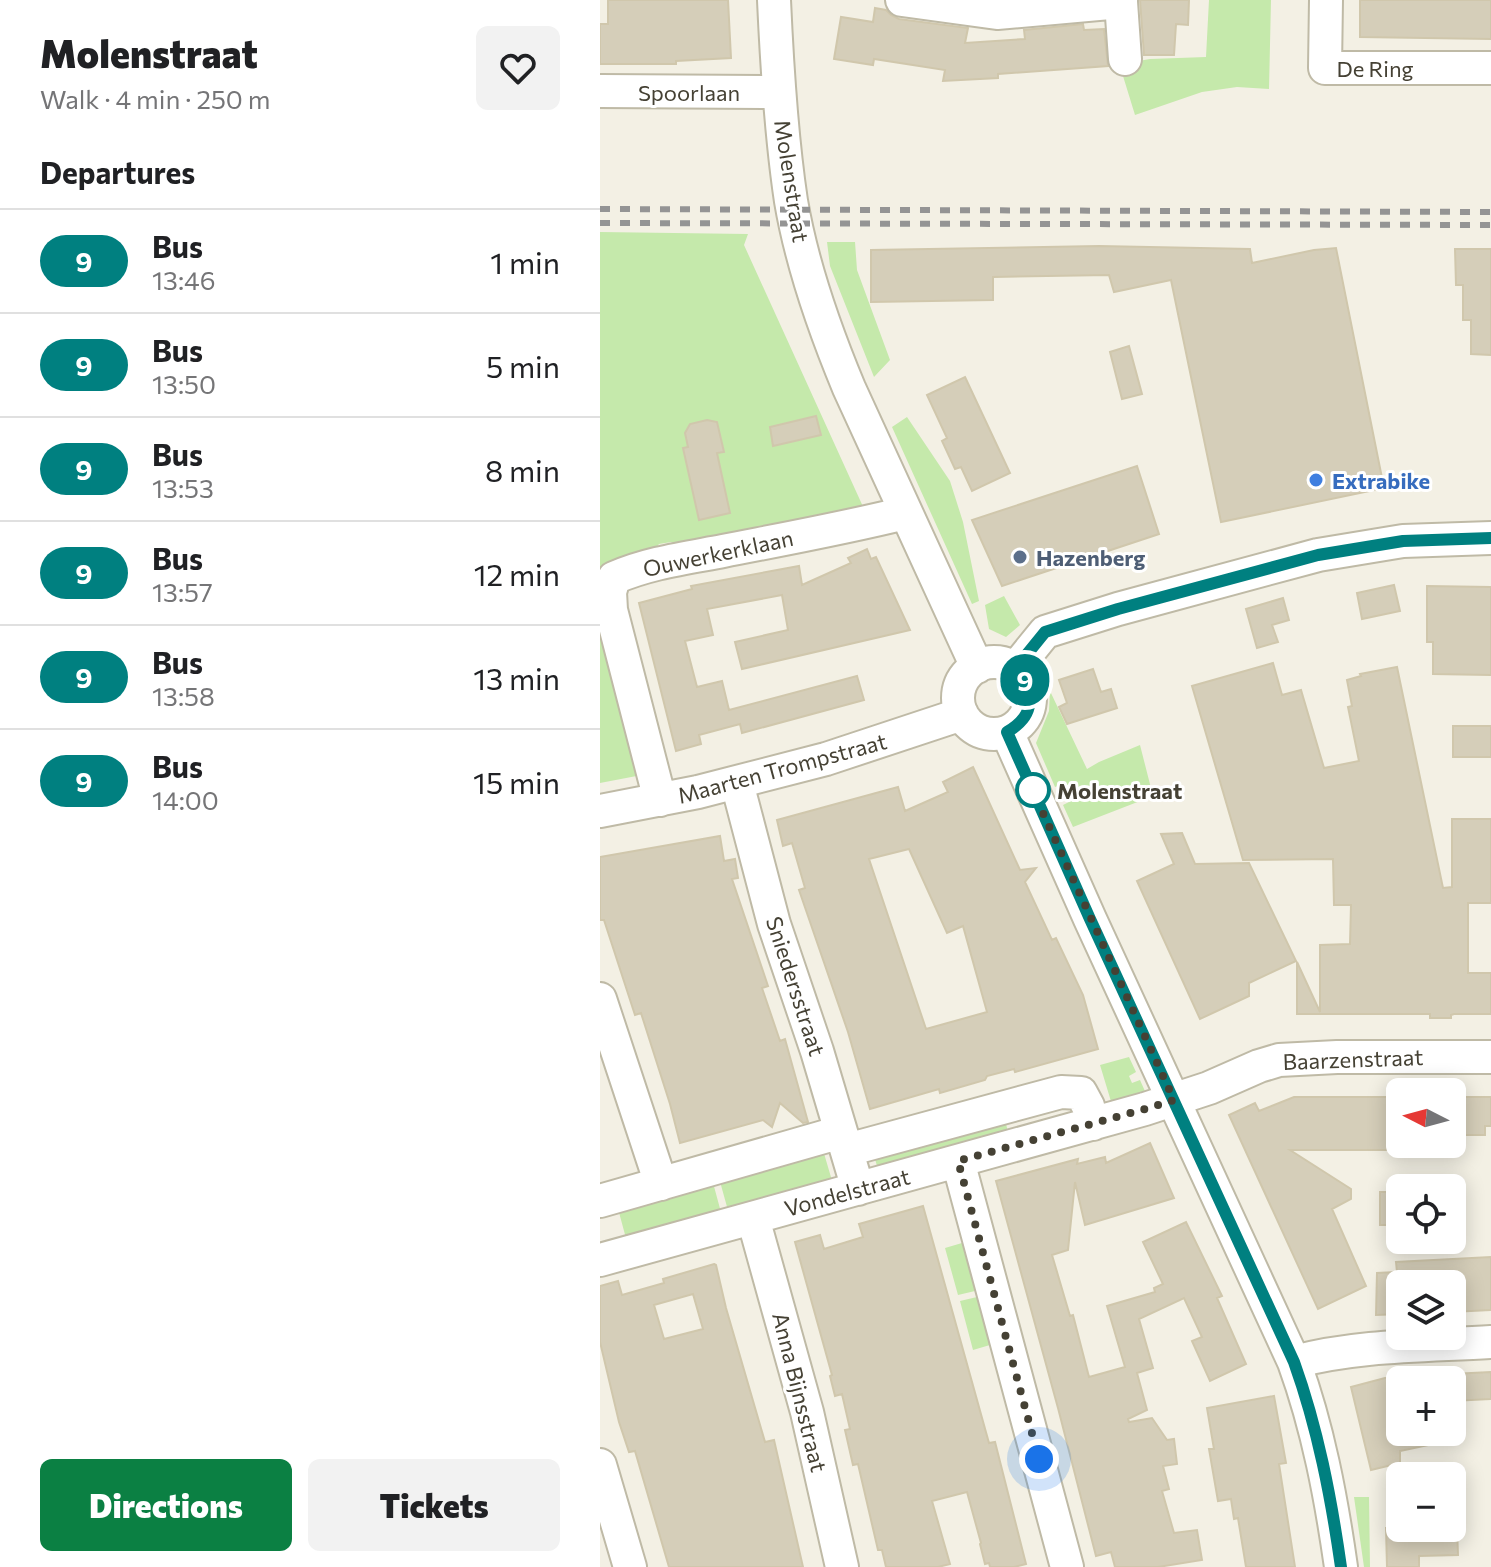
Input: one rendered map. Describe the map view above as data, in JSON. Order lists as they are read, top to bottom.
{
  "streets": {
    "street": [
      "De Ring",
      "Spoorlaan",
      "Molenstraat",
      "Ouwerkerklaan",
      "Maarten Trompstraat",
      "Sniedersstraat",
      "Baarzenstraat",
      "Vondelstraat",
      "Anna Bijnsstraat"
    ]
  },
  "crossings": [
    ["Spoorlaan", "Molenstraat"],
    ["Molenstraat", "Ouwerkerklaan"],
    ["Molenstraat", "Maarten Trompstraat"],
    ["Ouwerkerklaan", "Maarten Trompstraat"],
    ["Maarten Trompstraat", "Sniedersstraat"],
    ["Sniedersstraat", "Vondelstraat"],
    ["Baarzenstraat", "Vondelstraat"],
    ["Vondelstraat", "Anna Bijnsstraat"]
  ],
  "places": ["Extrabike", "Hazenberg", "Molenstraat"],
  "lines": ["bus line 9"],
  "north": "left",
  "page": {
    "heading": [
      ["Molenstraat", "Walk · 4 min · 250 m"],
      "Departures"
    ],
    "on_map": "9",
    "list": [
      {
        "mark": "9",
        "name": "Bus",
        "note": "13:46",
        "value": "1 min"
      },
      {
        "mark": "9",
        "name": "Bus",
        "note": "13:50",
        "value": "5 min"
      },
      {
        "mark": "9",
        "name": "Bus",
        "note": "13:53",
        "value": "8 min"
      },
      {
        "mark": "9",
        "name": "Bus",
        "note": "13:57",
        "value": "12 min"
      },
      {
        "mark": "9",
        "name": "Bus",
        "note": "13:58",
        "value": "13 min"
      },
      {
        "mark": "9",
        "name": "Bus",
        "note": "14:00",
        "value": "15 min"
      }
    ],
    "map_buttons": ["+", "−"],
    "buttons": ["Directions", "Tickets"]
  }
}
